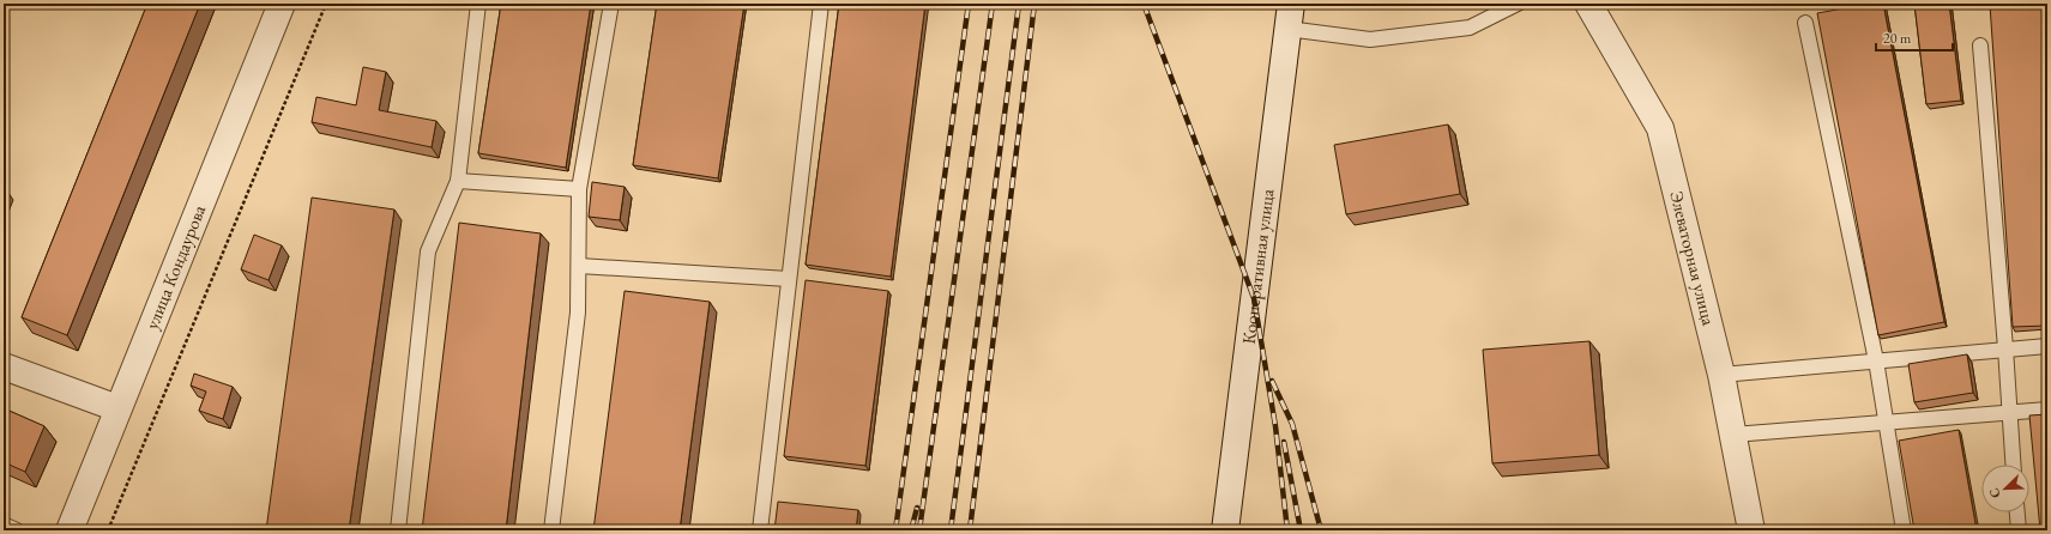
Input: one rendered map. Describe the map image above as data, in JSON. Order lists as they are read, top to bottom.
{
  "streets": {
    "street": ["Элеваторная улица", "улица Кондаурова", "Кооперативная улица"]
  },
  "scale_bar": "20 m",
  "north": "bottom left"
}
